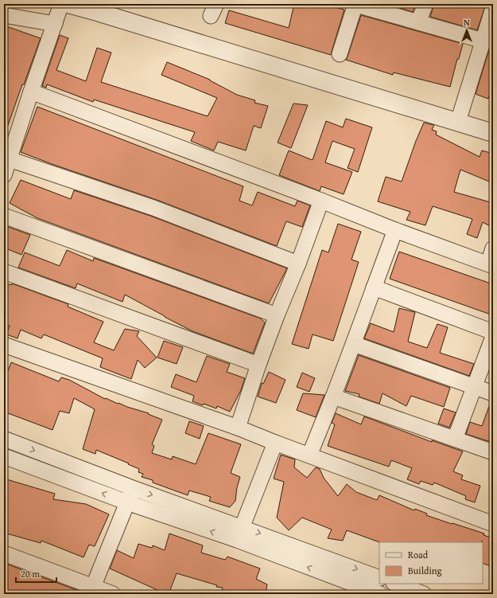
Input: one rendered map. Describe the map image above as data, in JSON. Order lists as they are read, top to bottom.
{
  "legend": ["Road", "Building"],
  "scale_bar": "20 m",
  "north": "top"
}
